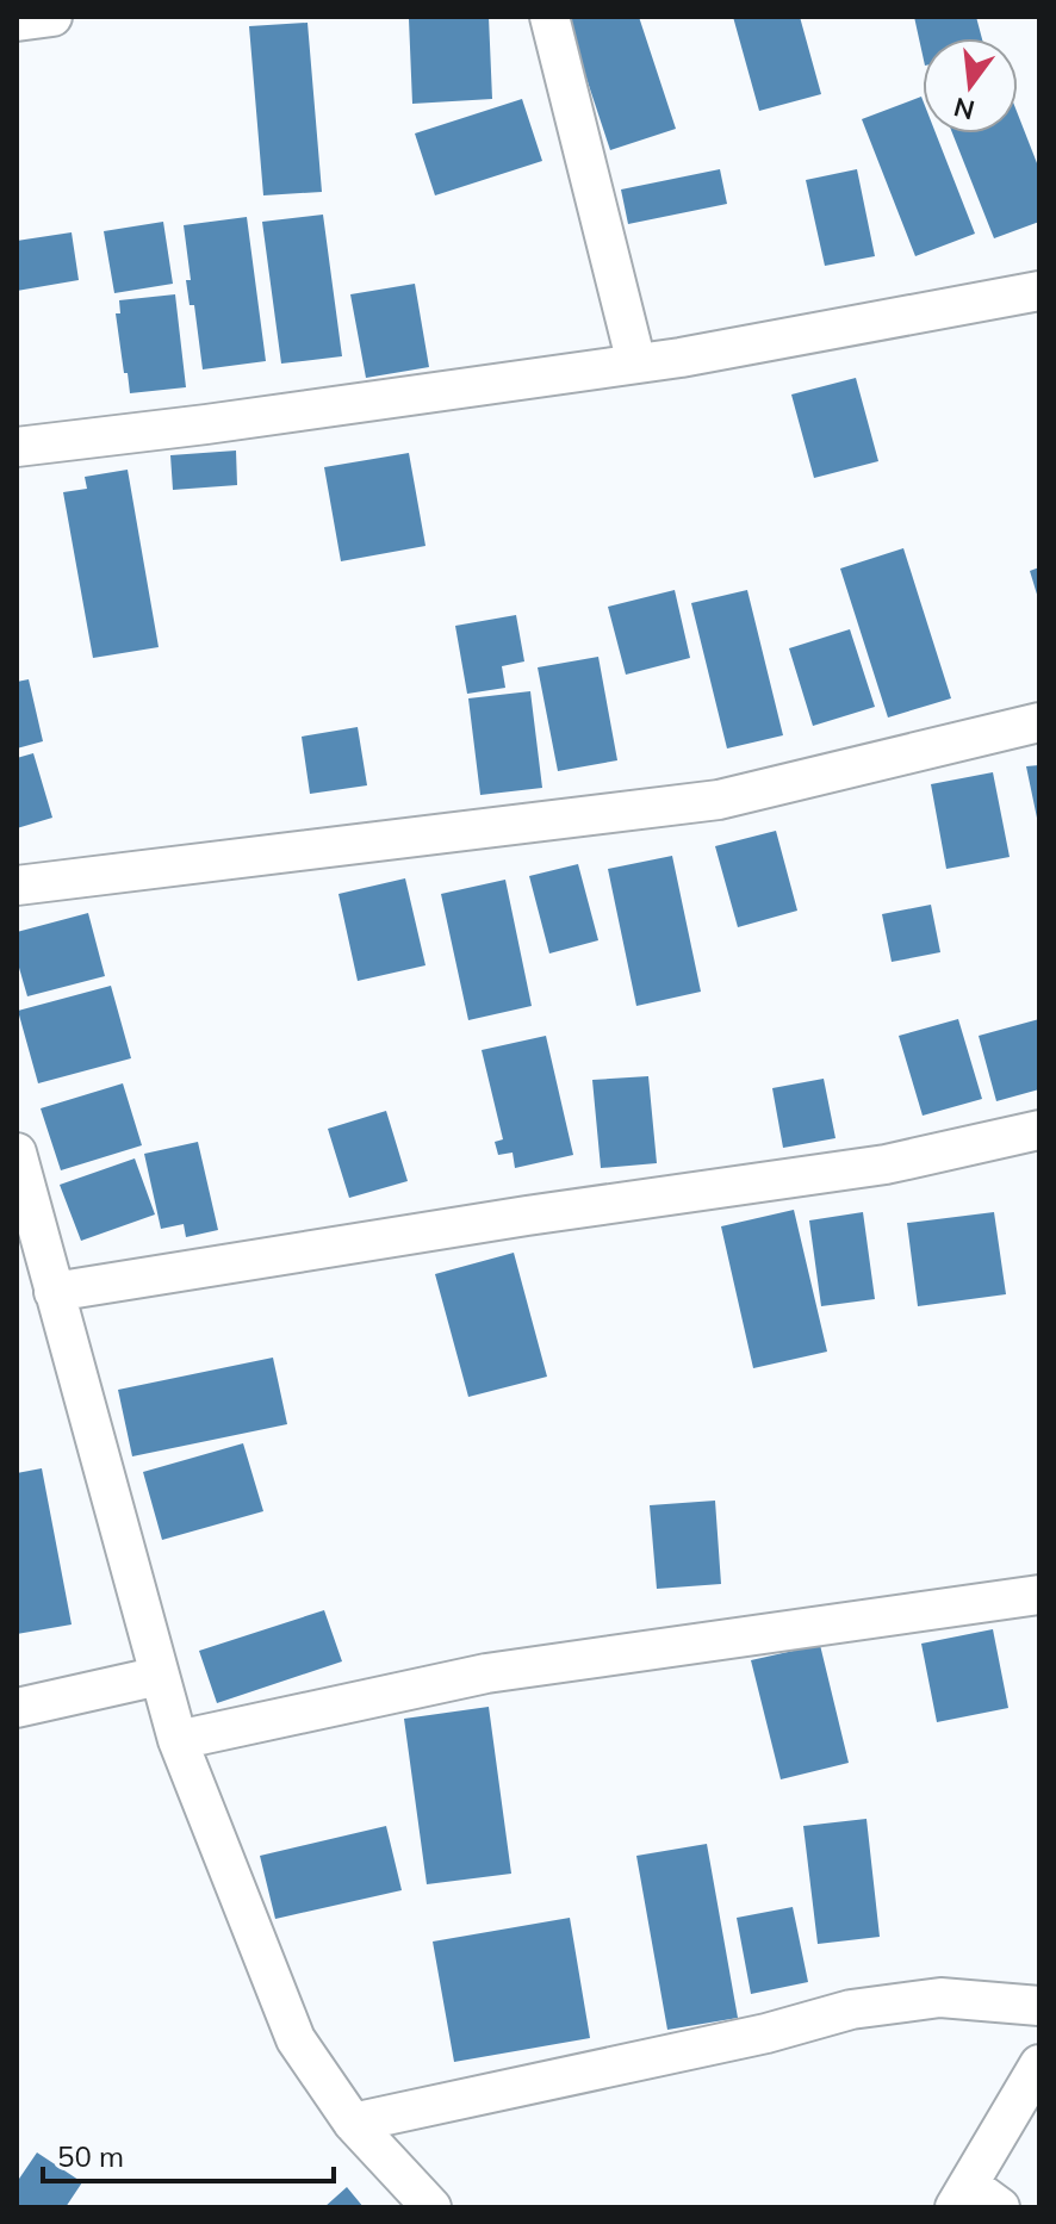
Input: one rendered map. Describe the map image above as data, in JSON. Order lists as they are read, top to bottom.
{
  "scale_bar": "50 m",
  "north": "bottom"
}
